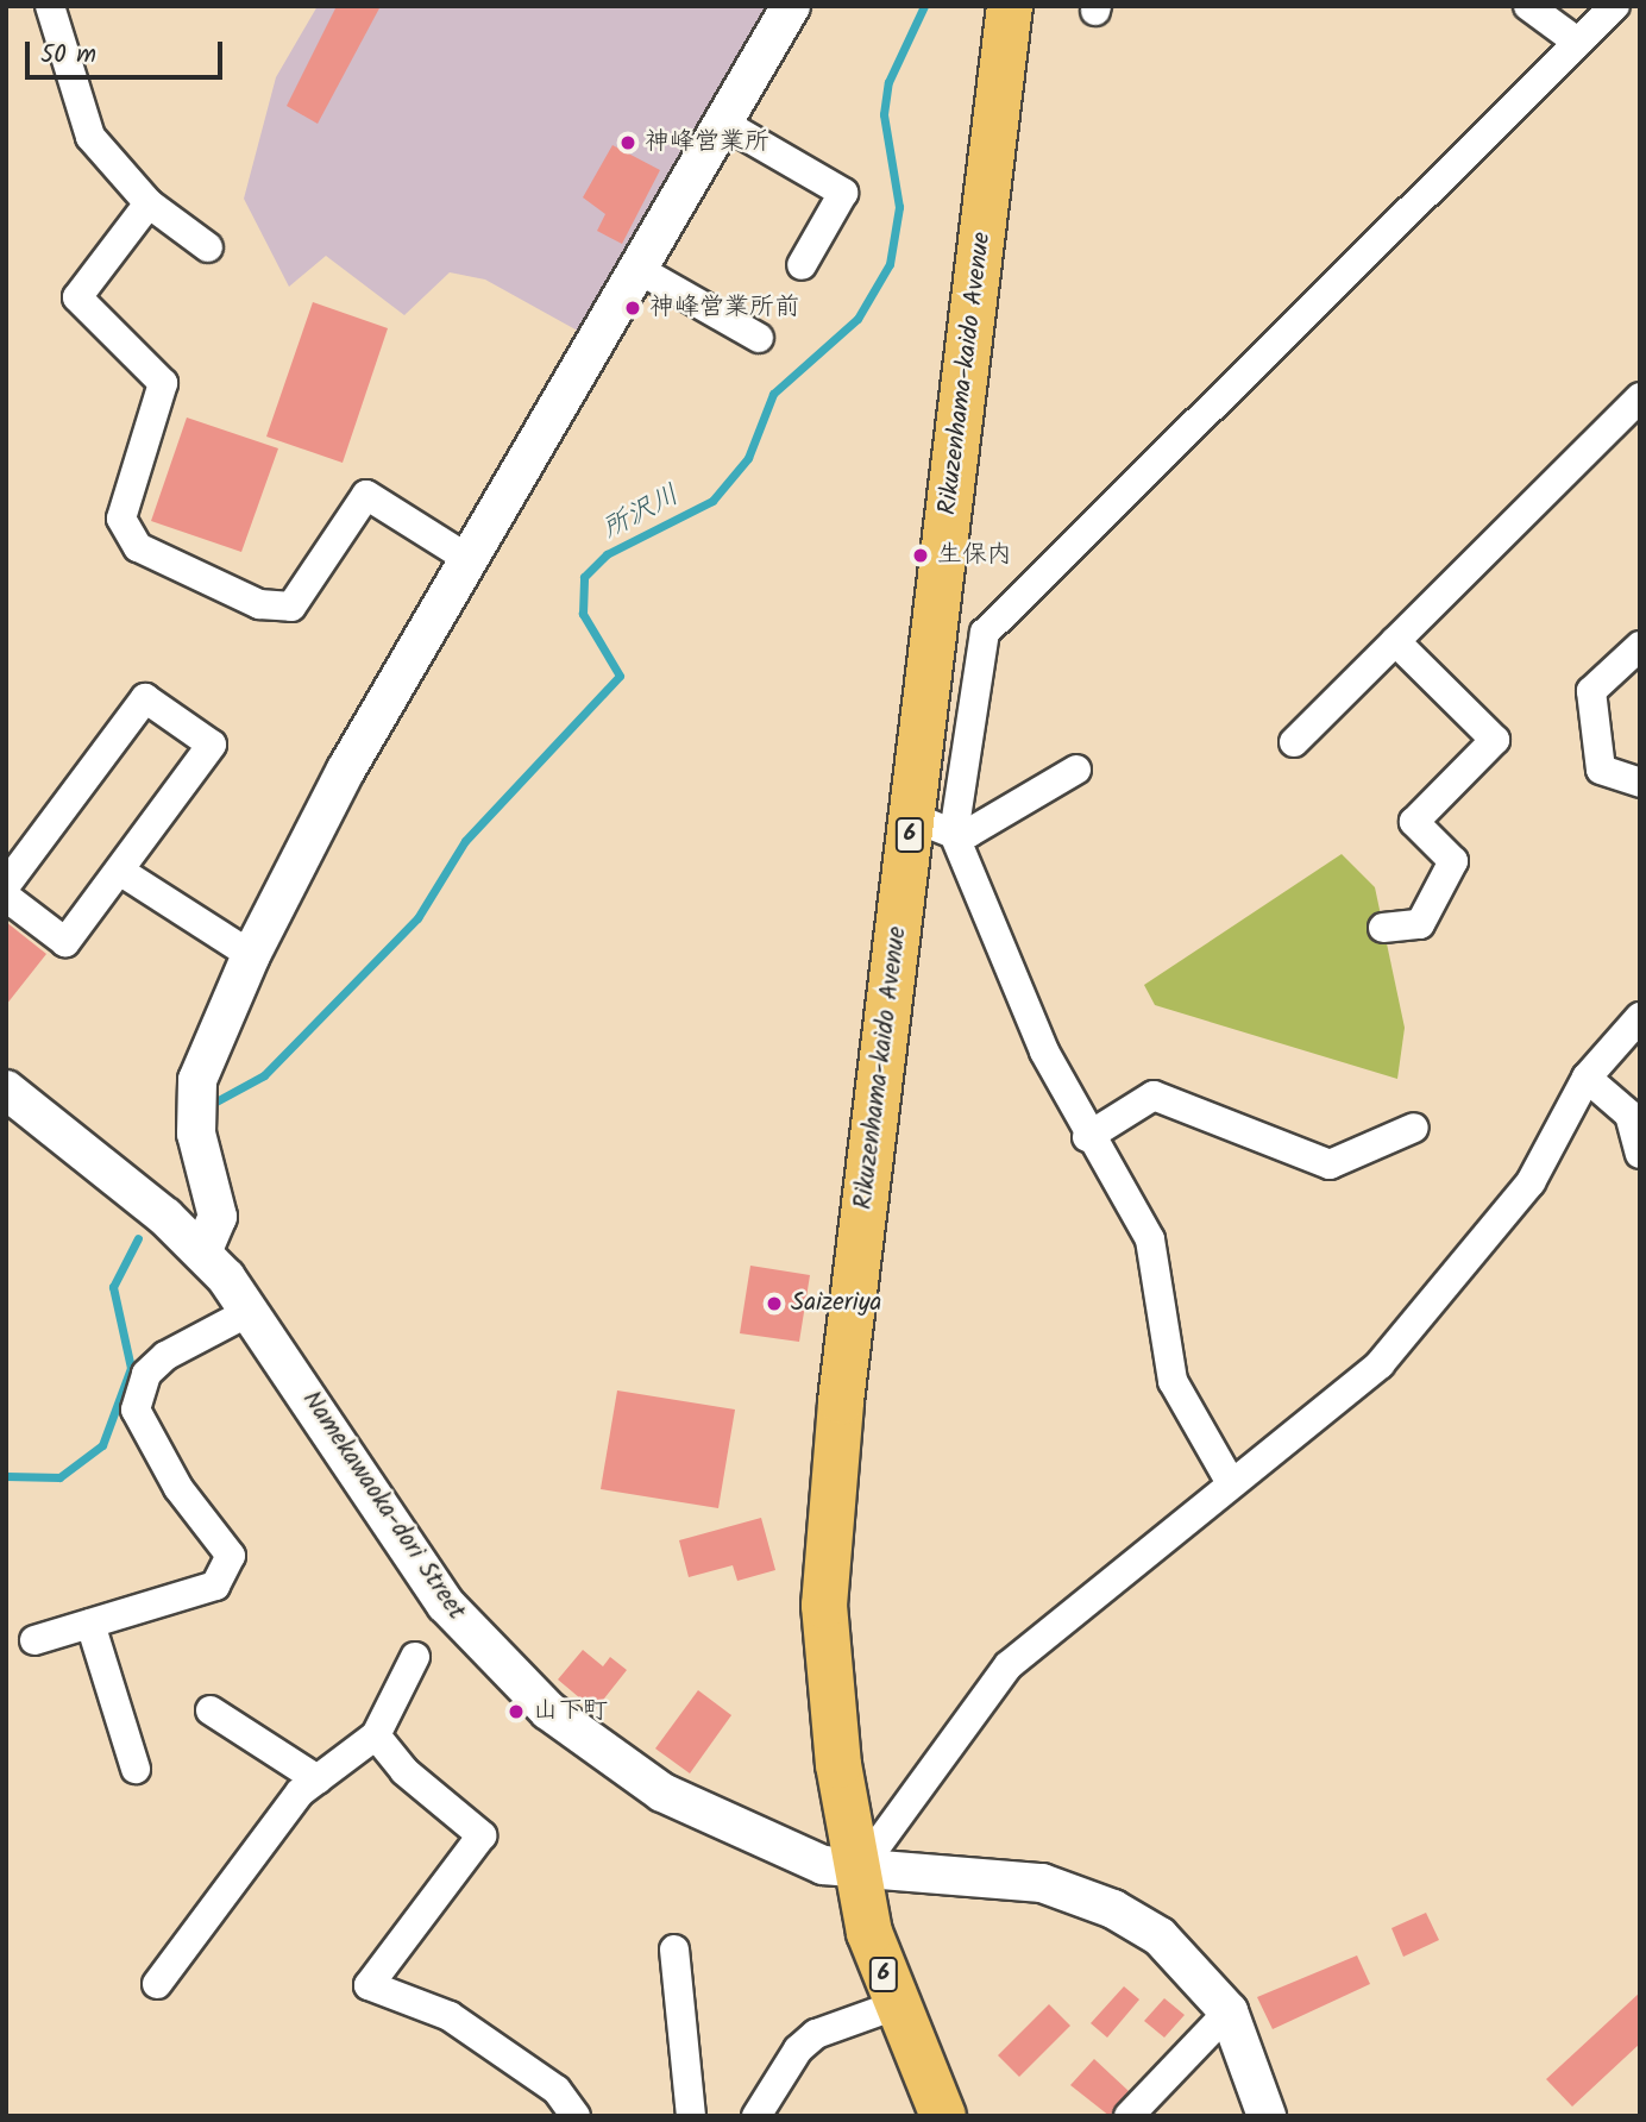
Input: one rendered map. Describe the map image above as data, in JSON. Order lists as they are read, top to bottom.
{
  "streets": {
    "highway": ["Rikuzenhama-kaido Avenue", "6"],
    "street": ["Namekawaoka-dori Street"]
  },
  "crossings": [
    ["Rikuzenhama-kaido Avenue", "Namekawaoka-dori Street"]
  ],
  "water": ["所沢川"],
  "places": [
    "神峰営業所",
    "神峰営業所前",
    "生保内",
    "Saizeriya",
    "山下町"
  ],
  "scale_bar": "50 m"
}
